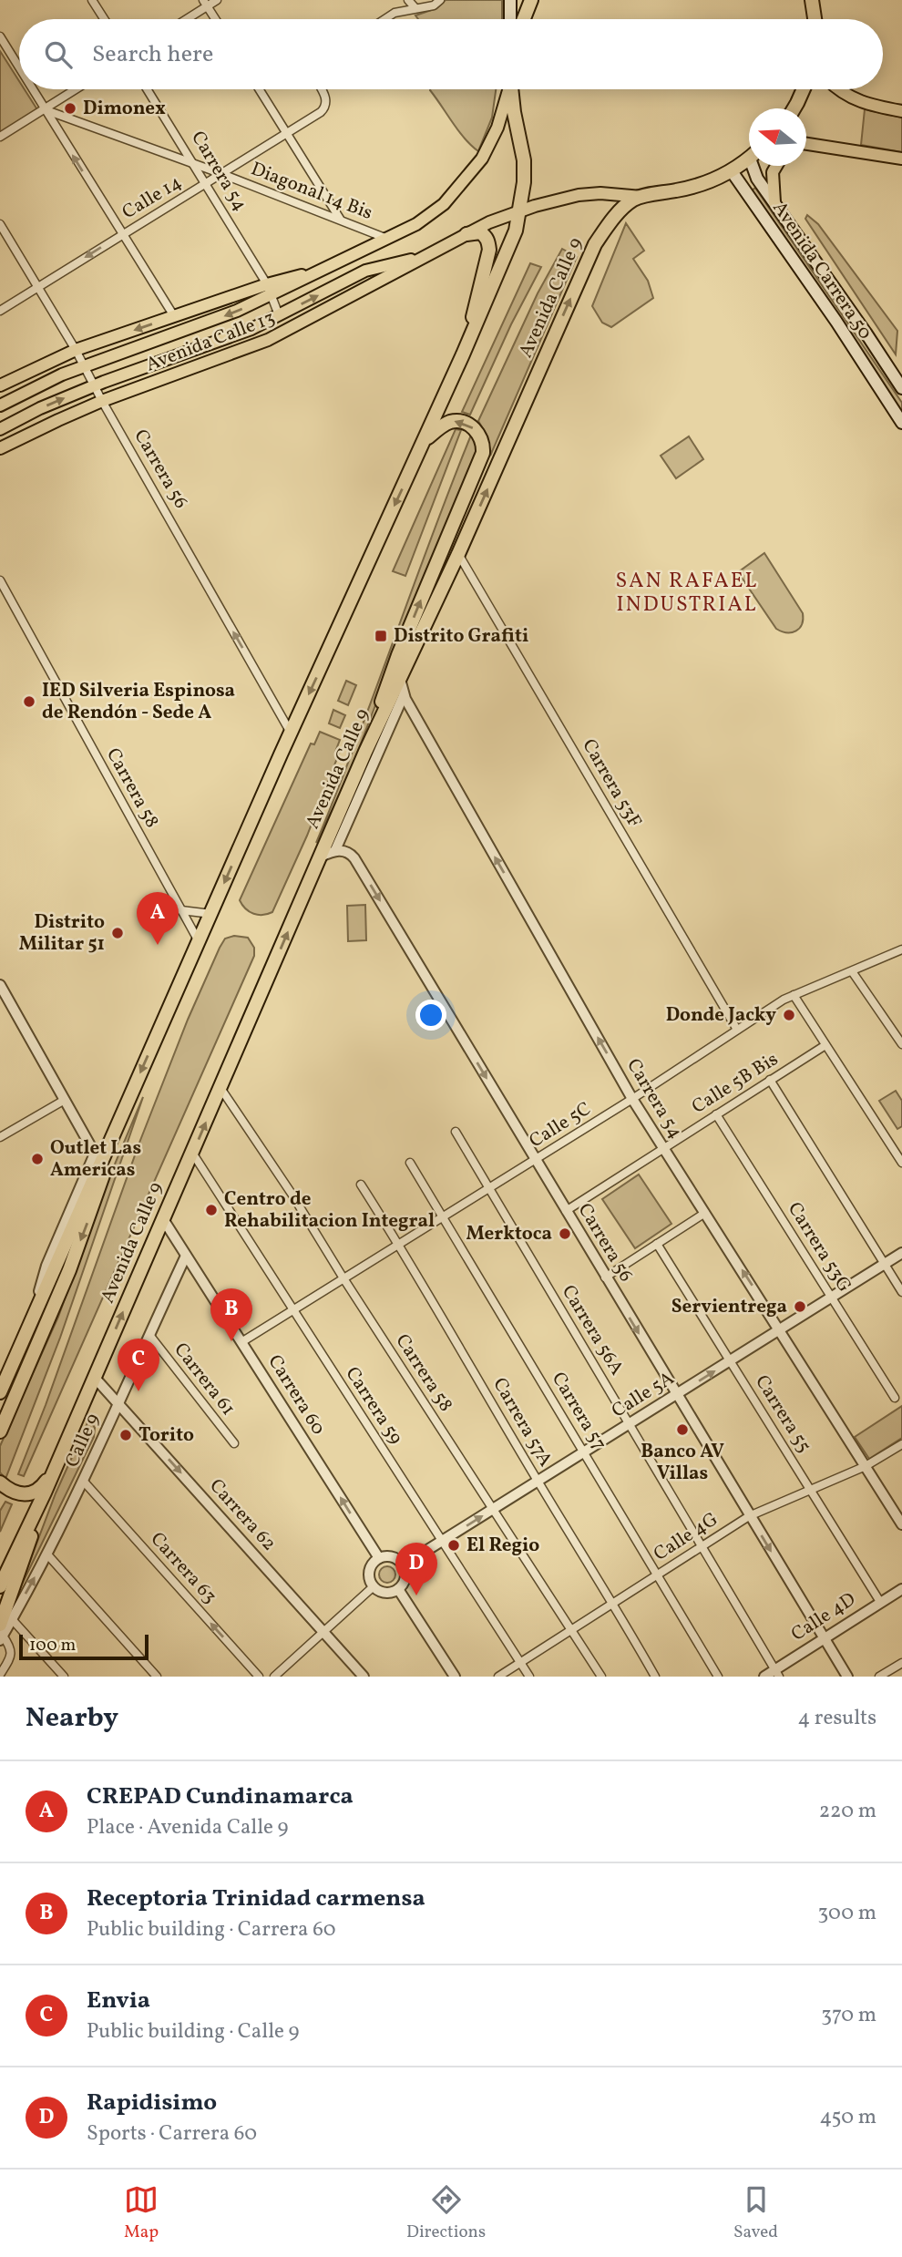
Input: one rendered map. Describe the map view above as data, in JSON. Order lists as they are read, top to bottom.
{
  "streets": {
    "highway": ["Avenida Calle 9"],
    "main road": ["Avenida Carrera 50", "Avenida Calle 13"],
    "street": [
      "Carrera 54",
      "Diagonal 14 Bis",
      "Calle 14",
      "Carrera 56",
      "Carrera 53F",
      "Carrera 58",
      "Calle 5B Bis",
      "Calle 5C",
      "Carrera 53G",
      "Carrera 56A",
      "Carrera 61",
      "Carrera 60",
      "Calle 5A",
      "Carrera 59",
      "Carrera 57",
      "Carrera 55",
      "Carrera 57A",
      "Calle 9",
      "Carrera 62",
      "Calle 4G",
      "Carrera 63",
      "Calle 4D"
    ]
  },
  "crossings": [
    ["Carrera 54", "Diagonal 14 Bis"],
    ["Carrera 54", "Calle 14"],
    ["Carrera 54", "Avenida Calle 9"],
    ["Carrera 54", "Avenida Calle 13"],
    ["Carrera 54", "Calle 5B Bis"],
    ["Carrera 54", "Calle 5C"],
    ["Carrera 54", "Calle 5A"],
    ["Carrera 54", "Calle 4G"],
    ["Diagonal 14 Bis", "Calle 14"],
    ["Diagonal 14 Bis", "Avenida Calle 13"],
    ["Calle 14", "Carrera 56"],
    ["Avenida Carrera 50", "Avenida Calle 9"],
    ["Avenida Calle 9", "Avenida Calle 13"],
    ["Avenida Calle 9", "Carrera 53F"],
    ["Avenida Calle 9", "Carrera 58"],
    ["Avenida Calle 9", "Carrera 60"],
    ["Avenida Calle 9", "Carrera 59"],
    ["Avenida Calle 9", "Calle 9"],
    ["Avenida Calle 9", "Carrera 62"],
    ["Avenida Calle 13", "Carrera 56"],
    ["Carrera 56", "Calle 5B Bis"],
    ["Carrera 56", "Calle 5C"],
    ["Carrera 56", "Calle 5A"],
    ["Carrera 56", "Calle 4G"],
    ["Carrera 56", "Calle 4D"],
    ["Carrera 53F", "Calle 5C"],
    ["Carrera 58", "Calle 5C"],
    ["Carrera 58", "Calle 5A"],
    ["Carrera 58", "Calle 4G"],
    ["Calle 5B Bis", "Carrera 53G"],
    ["Calle 5C", "Carrera 56A"],
    ["Calle 5C", "Carrera 60"],
    ["Calle 5C", "Carrera 59"],
    ["Calle 5C", "Carrera 57"],
    ["Calle 5C", "Carrera 57A"],
    ["Carrera 53G", "Calle 5A"],
    ["Carrera 56A", "Calle 5A"],
    ["Carrera 56A", "Calle 4G"],
    ["Carrera 56A", "Calle 4D"],
    ["Carrera 61", "Calle 9"],
    ["Carrera 60", "Calle 5A"],
    ["Carrera 60", "Calle 9"],
    ["Calle 5A", "Carrera 59"],
    ["Calle 5A", "Carrera 57"],
    ["Calle 5A", "Carrera 55"],
    ["Calle 5A", "Carrera 57A"],
    ["Carrera 59", "Calle 4G"],
    ["Carrera 57", "Calle 4G"],
    ["Carrera 55", "Calle 4G"],
    ["Carrera 55", "Calle 4D"],
    ["Carrera 57A", "Calle 4G"],
    ["Calle 9", "Carrera 62"],
    ["Calle 9", "Carrera 63"]
  ],
  "one_way": [
    "Carrera 54",
    "Carrera 60",
    "Carrera 62",
    "Carrera 63"
  ],
  "districts": ["SAN RAFAEL INDUSTRIAL"],
  "places": {
    "other": [
      "Dimonex",
      "IED Silveria Espinosa de Rendón - Sede A",
      "Distrito Militar 51",
      "Donde Jacky",
      "Outlet Las Americas",
      "Centro de Rehabilitacion Integral",
      "Merktoca",
      "Servientrega",
      "Banco AV Villas",
      "Torito",
      "El Regio"
    ],
    "transit": ["Distrito Grafiti"]
  },
  "scale_bar": "100 m",
  "north": "left",
  "page": {
    "search": "Search here",
    "pins": [
      "A",
      "B",
      "C",
      "D"
    ],
    "scale": "100 m",
    "heading": ["Nearby", "4 results"],
    "list": [
      {
        "mark": "A",
        "name": "CREPAD Cundinamarca",
        "note": "Place · Avenida Calle 9",
        "value": "220 m"
      },
      {
        "mark": "B",
        "name": "Receptoria Trinidad carmensa",
        "note": "Public building · Carrera 60",
        "value": "300 m"
      },
      {
        "mark": "C",
        "name": "Envia",
        "note": "Public building · Calle 9",
        "value": "370 m"
      },
      {
        "mark": "D",
        "name": "Rapidisimo",
        "note": "Sports · Carrera 60",
        "value": "450 m"
      }
    ],
    "nav": ["Map", "Directions", "Saved"]
  }
}
